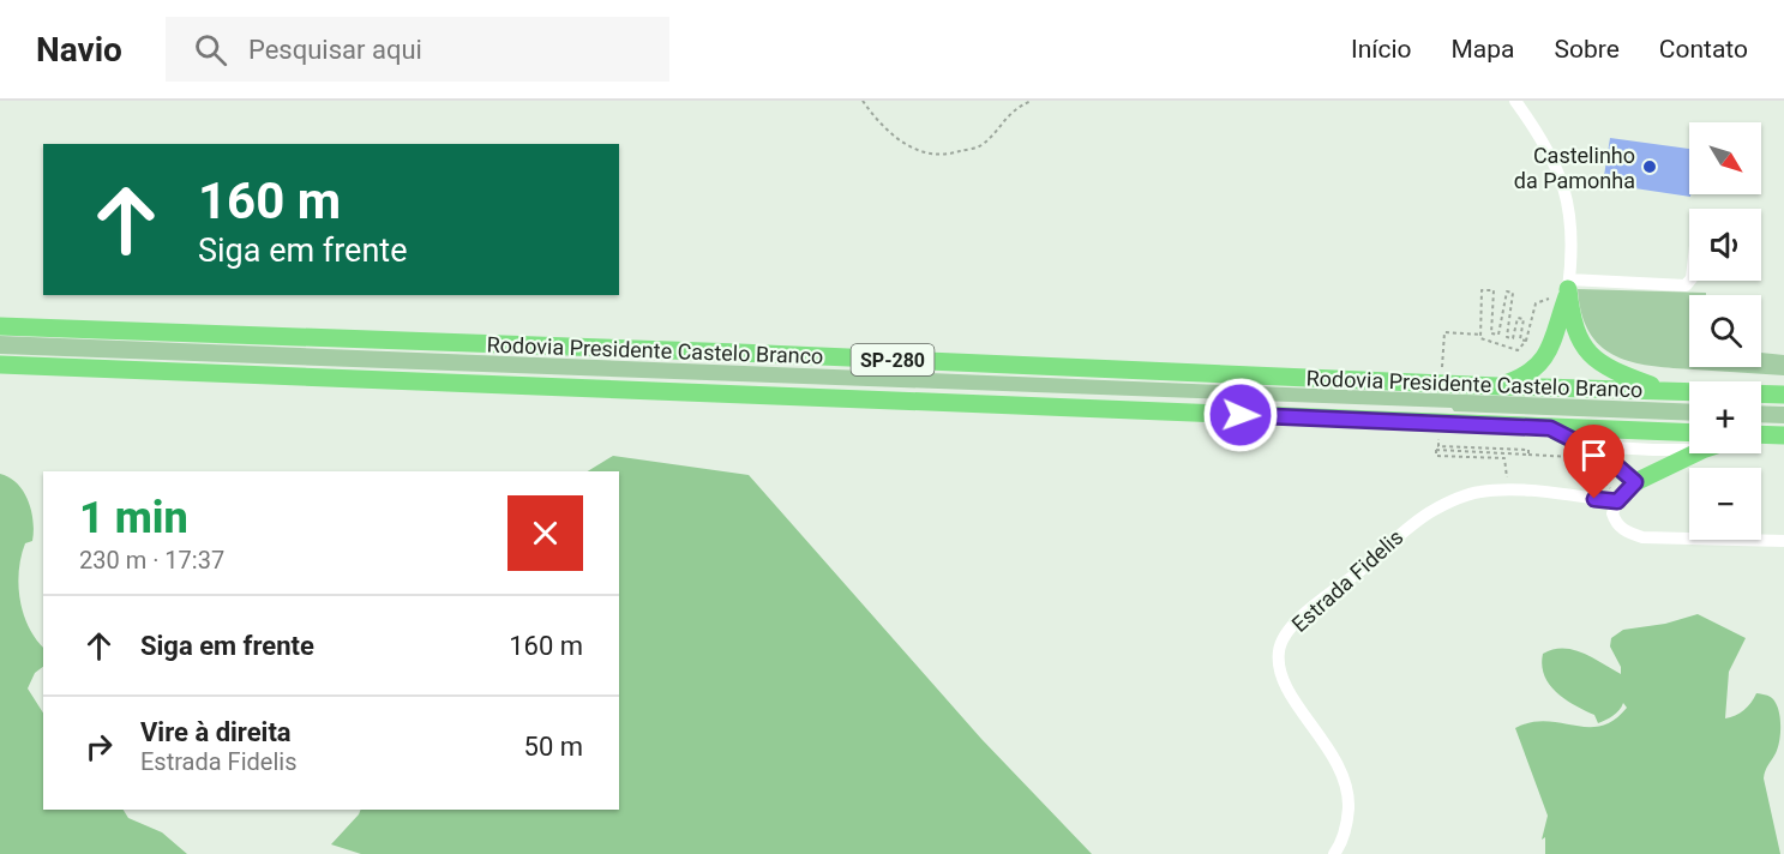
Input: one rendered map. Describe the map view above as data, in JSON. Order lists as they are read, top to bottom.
{
  "streets": {
    "highway": ["Rodovia Presidente Castelo Branco", "SP-280"],
    "street": ["Estrada Fidelis"]
  },
  "places": ["Castelinho da Pamonha"],
  "north": "bottom right",
  "page": {
    "header": "Navio",
    "search": "Pesquisar aqui",
    "nav": [
      "Início",
      "Mapa",
      "Sobre",
      "Contato"
    ],
    "map_buttons": ["+", "−"],
    "turn": ["160 m", "Siga em frente"],
    "heading": ["1 min", "230 m · 17:37"],
    "list": [
      {
        "name": "Siga em frente",
        "value": "160 m"
      },
      {
        "name": "Vire à direita",
        "note": "Estrada Fidelis",
        "value": "50 m"
      }
    ]
  }
}
